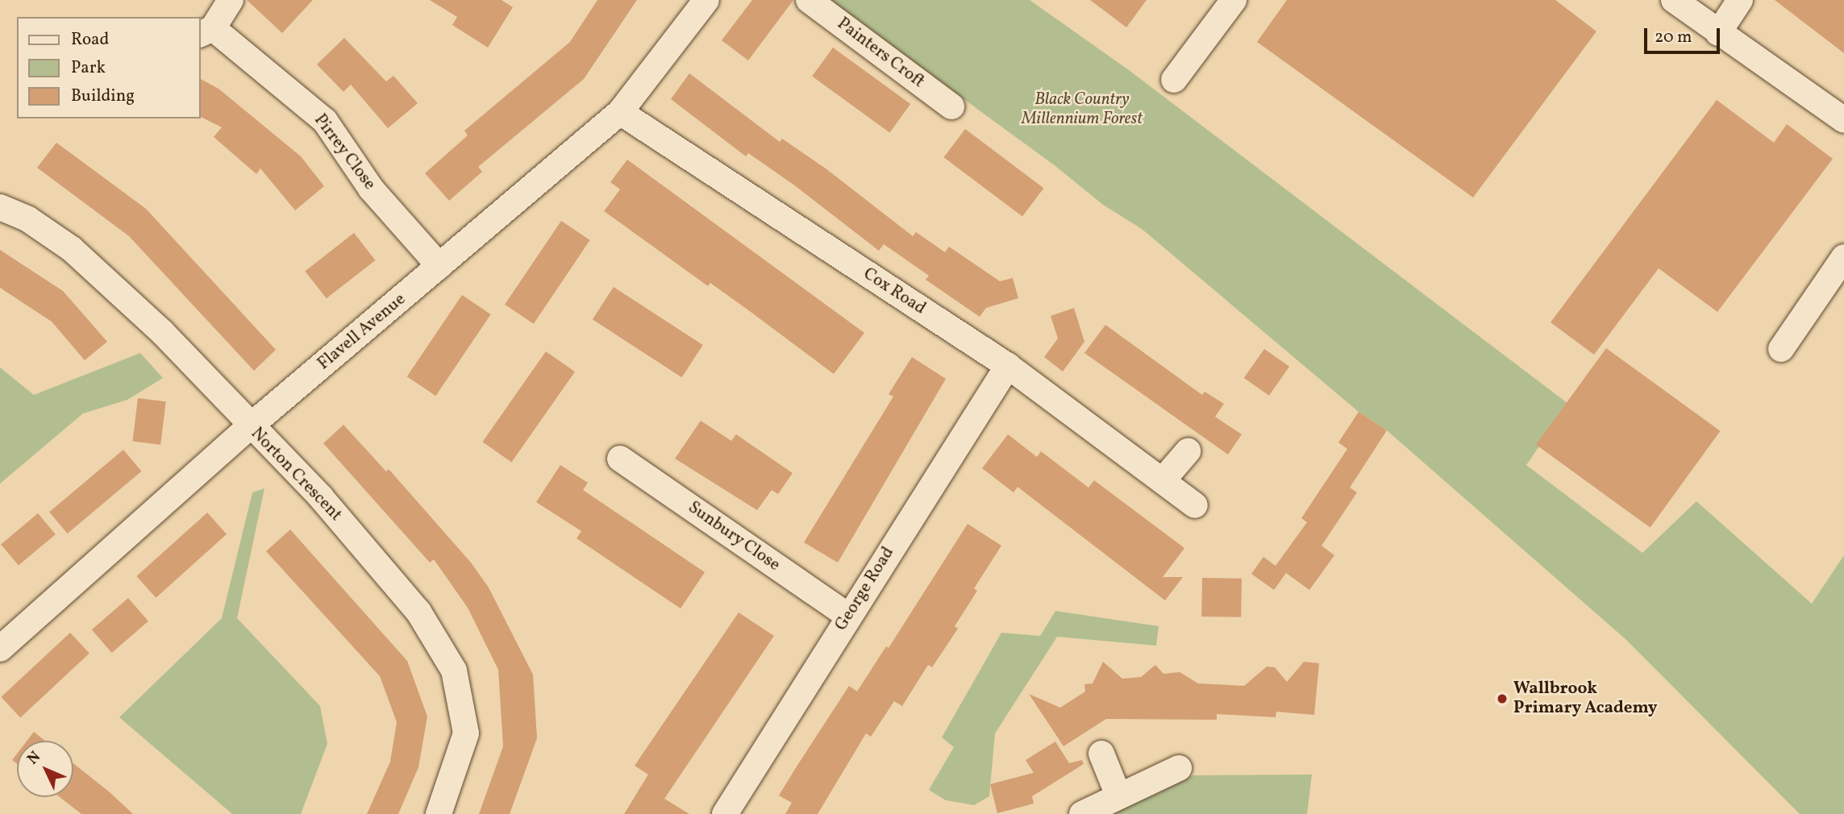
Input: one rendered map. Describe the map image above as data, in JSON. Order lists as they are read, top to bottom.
{
  "streets": {
    "street": [
      "Painters Croft",
      "Pirrey Close",
      "Cox Road",
      "Flavell Avenue",
      "Norton Crescent",
      "Sunbury Close",
      "George Road"
    ]
  },
  "crossings": [
    ["Pirrey Close", "Flavell Avenue"],
    ["Cox Road", "Flavell Avenue"],
    ["Cox Road", "George Road"],
    ["Flavell Avenue", "Norton Crescent"],
    ["Sunbury Close", "George Road"]
  ],
  "parks": ["Black Country Millennium Forest"],
  "places": ["Wallbrook Primary Academy"],
  "legend": ["Road", "Park", "Building"],
  "scale_bar": "20 m",
  "north": "top left"
}
